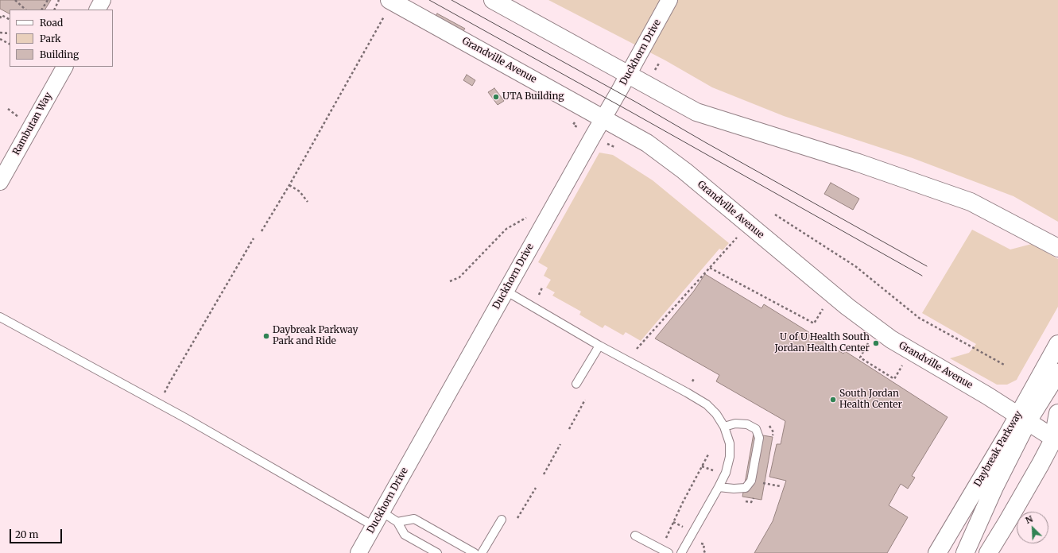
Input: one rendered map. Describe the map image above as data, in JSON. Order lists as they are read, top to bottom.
{
  "streets": {
    "street": [
      "Duckhorn Drive",
      "Grandville Avenue",
      "Rambutan Way",
      "Daybreak Parkway"
    ]
  },
  "crossings": [
    ["Duckhorn Drive", "Grandville Avenue"],
    ["Grandville Avenue", "Daybreak Parkway"]
  ],
  "places": [
    "UTA Building",
    "Daybreak Parkway Park and Ride",
    "U of U Health South Jordan Health Center",
    "South Jordan Health Center"
  ],
  "legend": ["Road", "Park", "Building"],
  "scale_bar": "20 m",
  "north": "top left"
}
